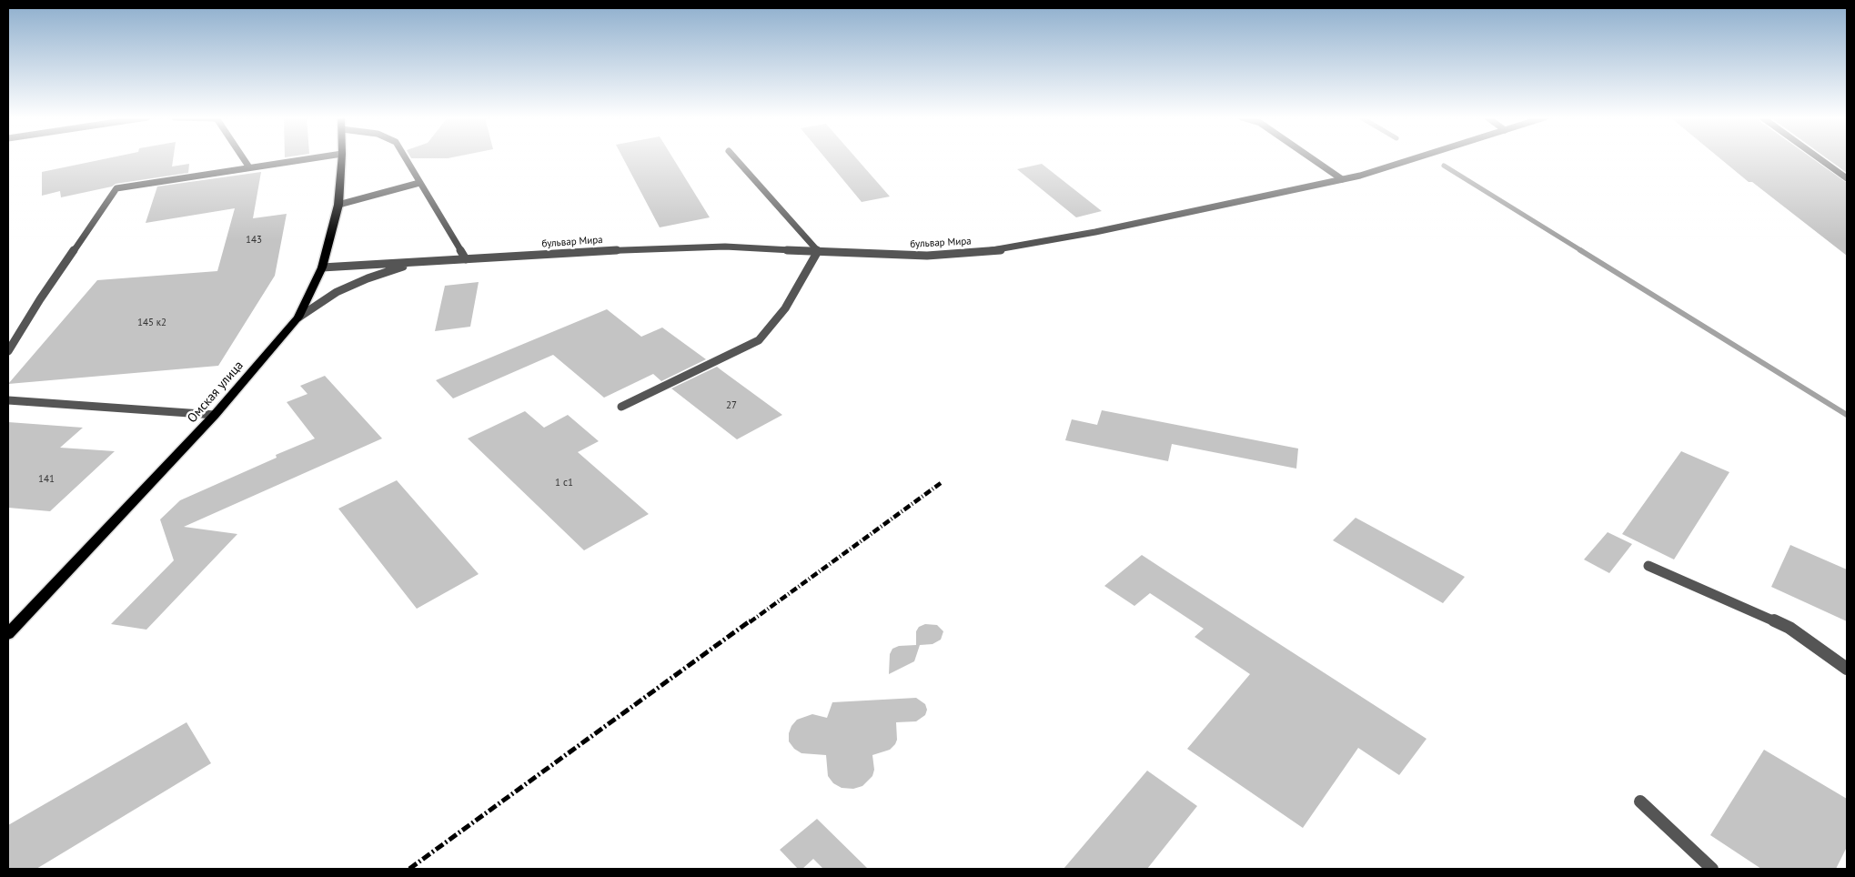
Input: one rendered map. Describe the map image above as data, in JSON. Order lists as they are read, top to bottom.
{
  "streets": {
    "main road": ["Омская улица"],
    "street": ["бульвар Мира"]
  },
  "crossings": [
    ["бульвар Мира", "Омская улица"]
  ],
  "house_numbers": [
    "143",
    "145 к2",
    "27",
    "141",
    "1 с1"
  ]
}
